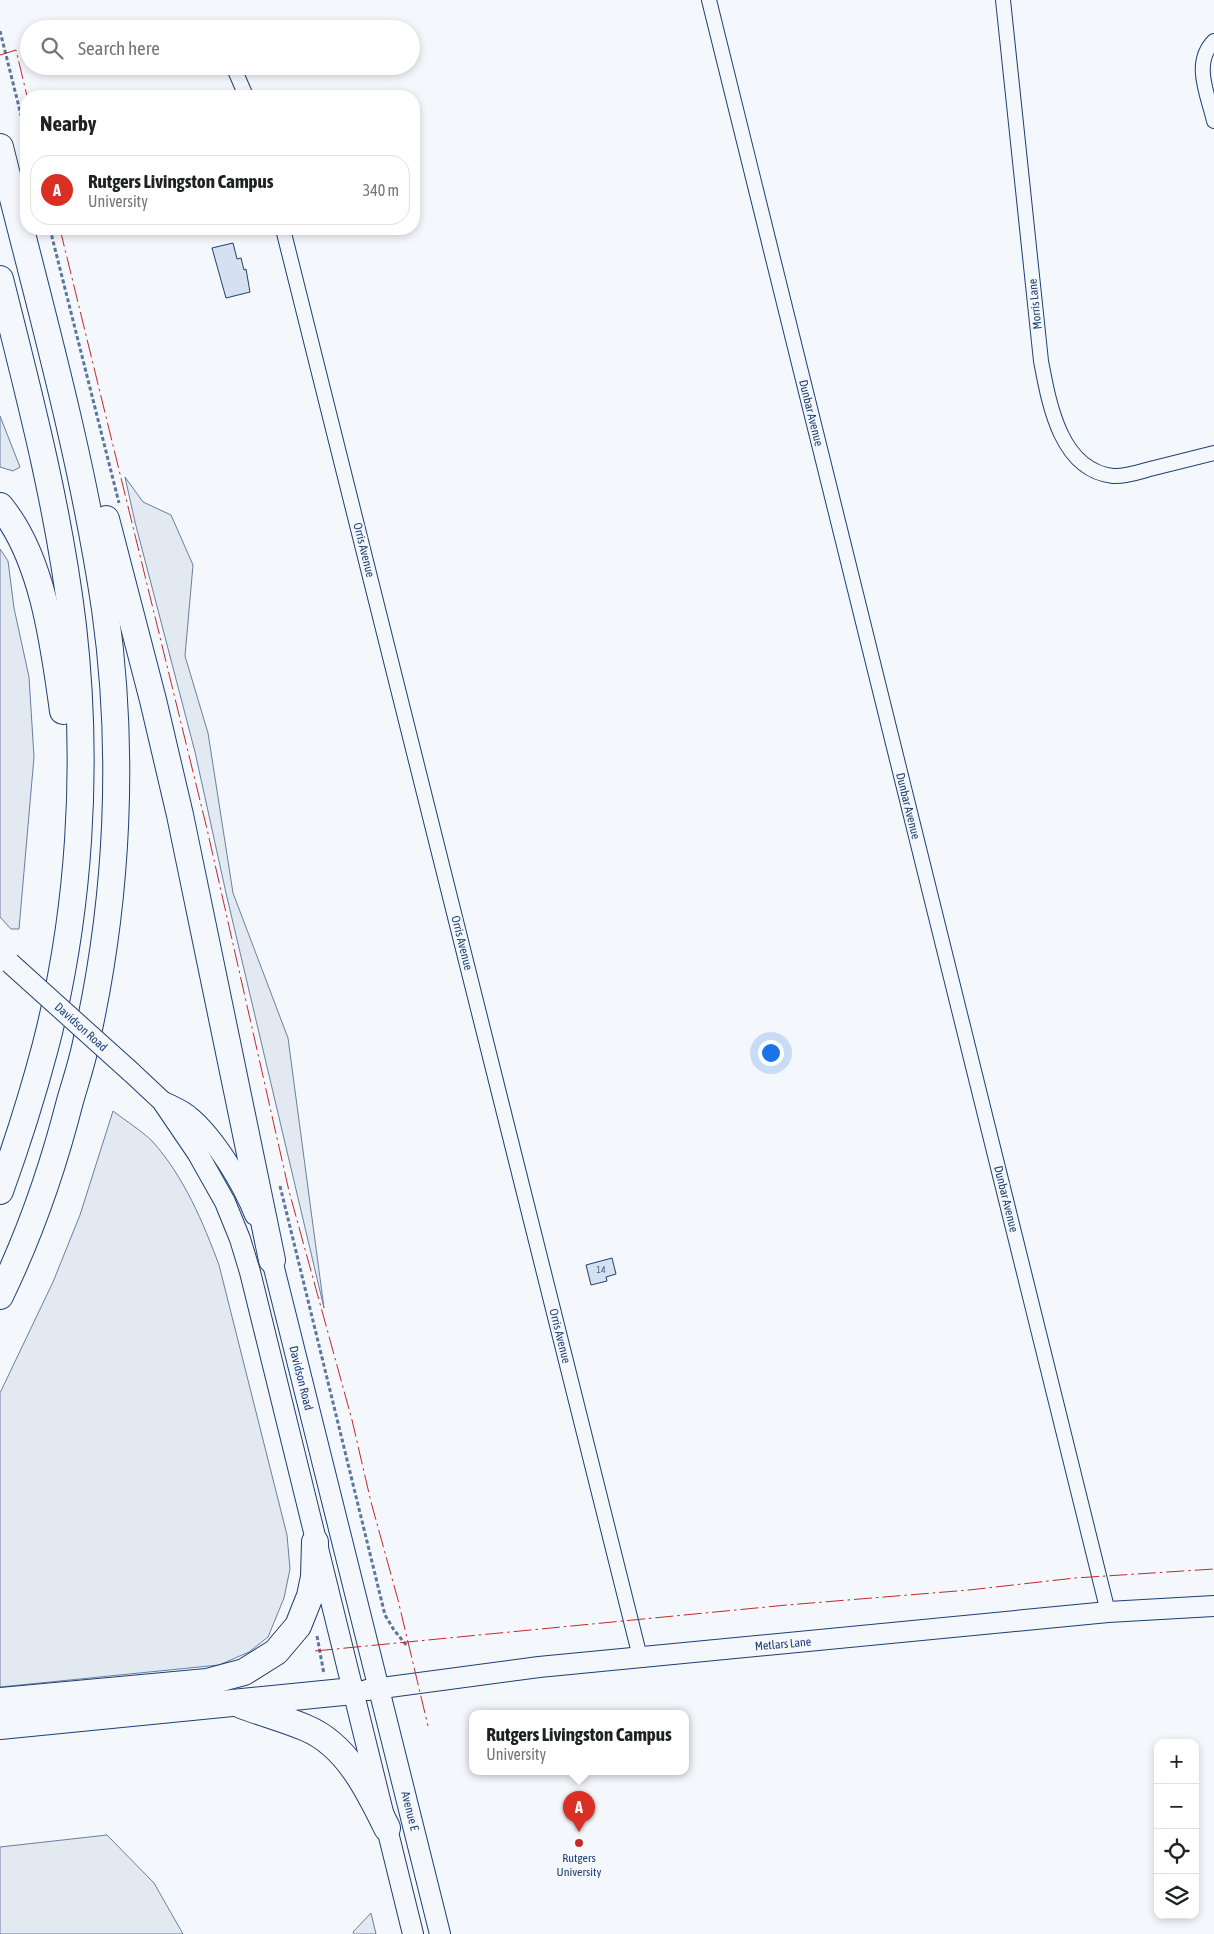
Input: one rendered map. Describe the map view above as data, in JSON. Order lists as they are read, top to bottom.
{
  "streets": {
    "main road": ["Davidson Road", "Metlars Lane", "Avenue E"],
    "street": ["Morris Lane", "Dunbar Avenue", "Orris Avenue"]
  },
  "crossings": [
    ["Dunbar Avenue", "Metlars Lane"],
    ["Orris Avenue", "Metlars Lane"],
    ["Davidson Road", "Metlars Lane"],
    ["Davidson Road", "Avenue E"],
    ["Metlars Lane", "Avenue E"]
  ],
  "places": ["Rutgers University"],
  "house_numbers": ["14"],
  "page": {
    "search": "Search here",
    "heading": "Nearby",
    "list": [
      {
        "mark": "A",
        "name": "Rutgers Livingston Campus",
        "note": "University",
        "value": "340 m"
      }
    ],
    "popup": ["Rutgers Livingston Campus", "University"],
    "map_buttons": ["+", "−"],
    "pins": "A"
  }
}
